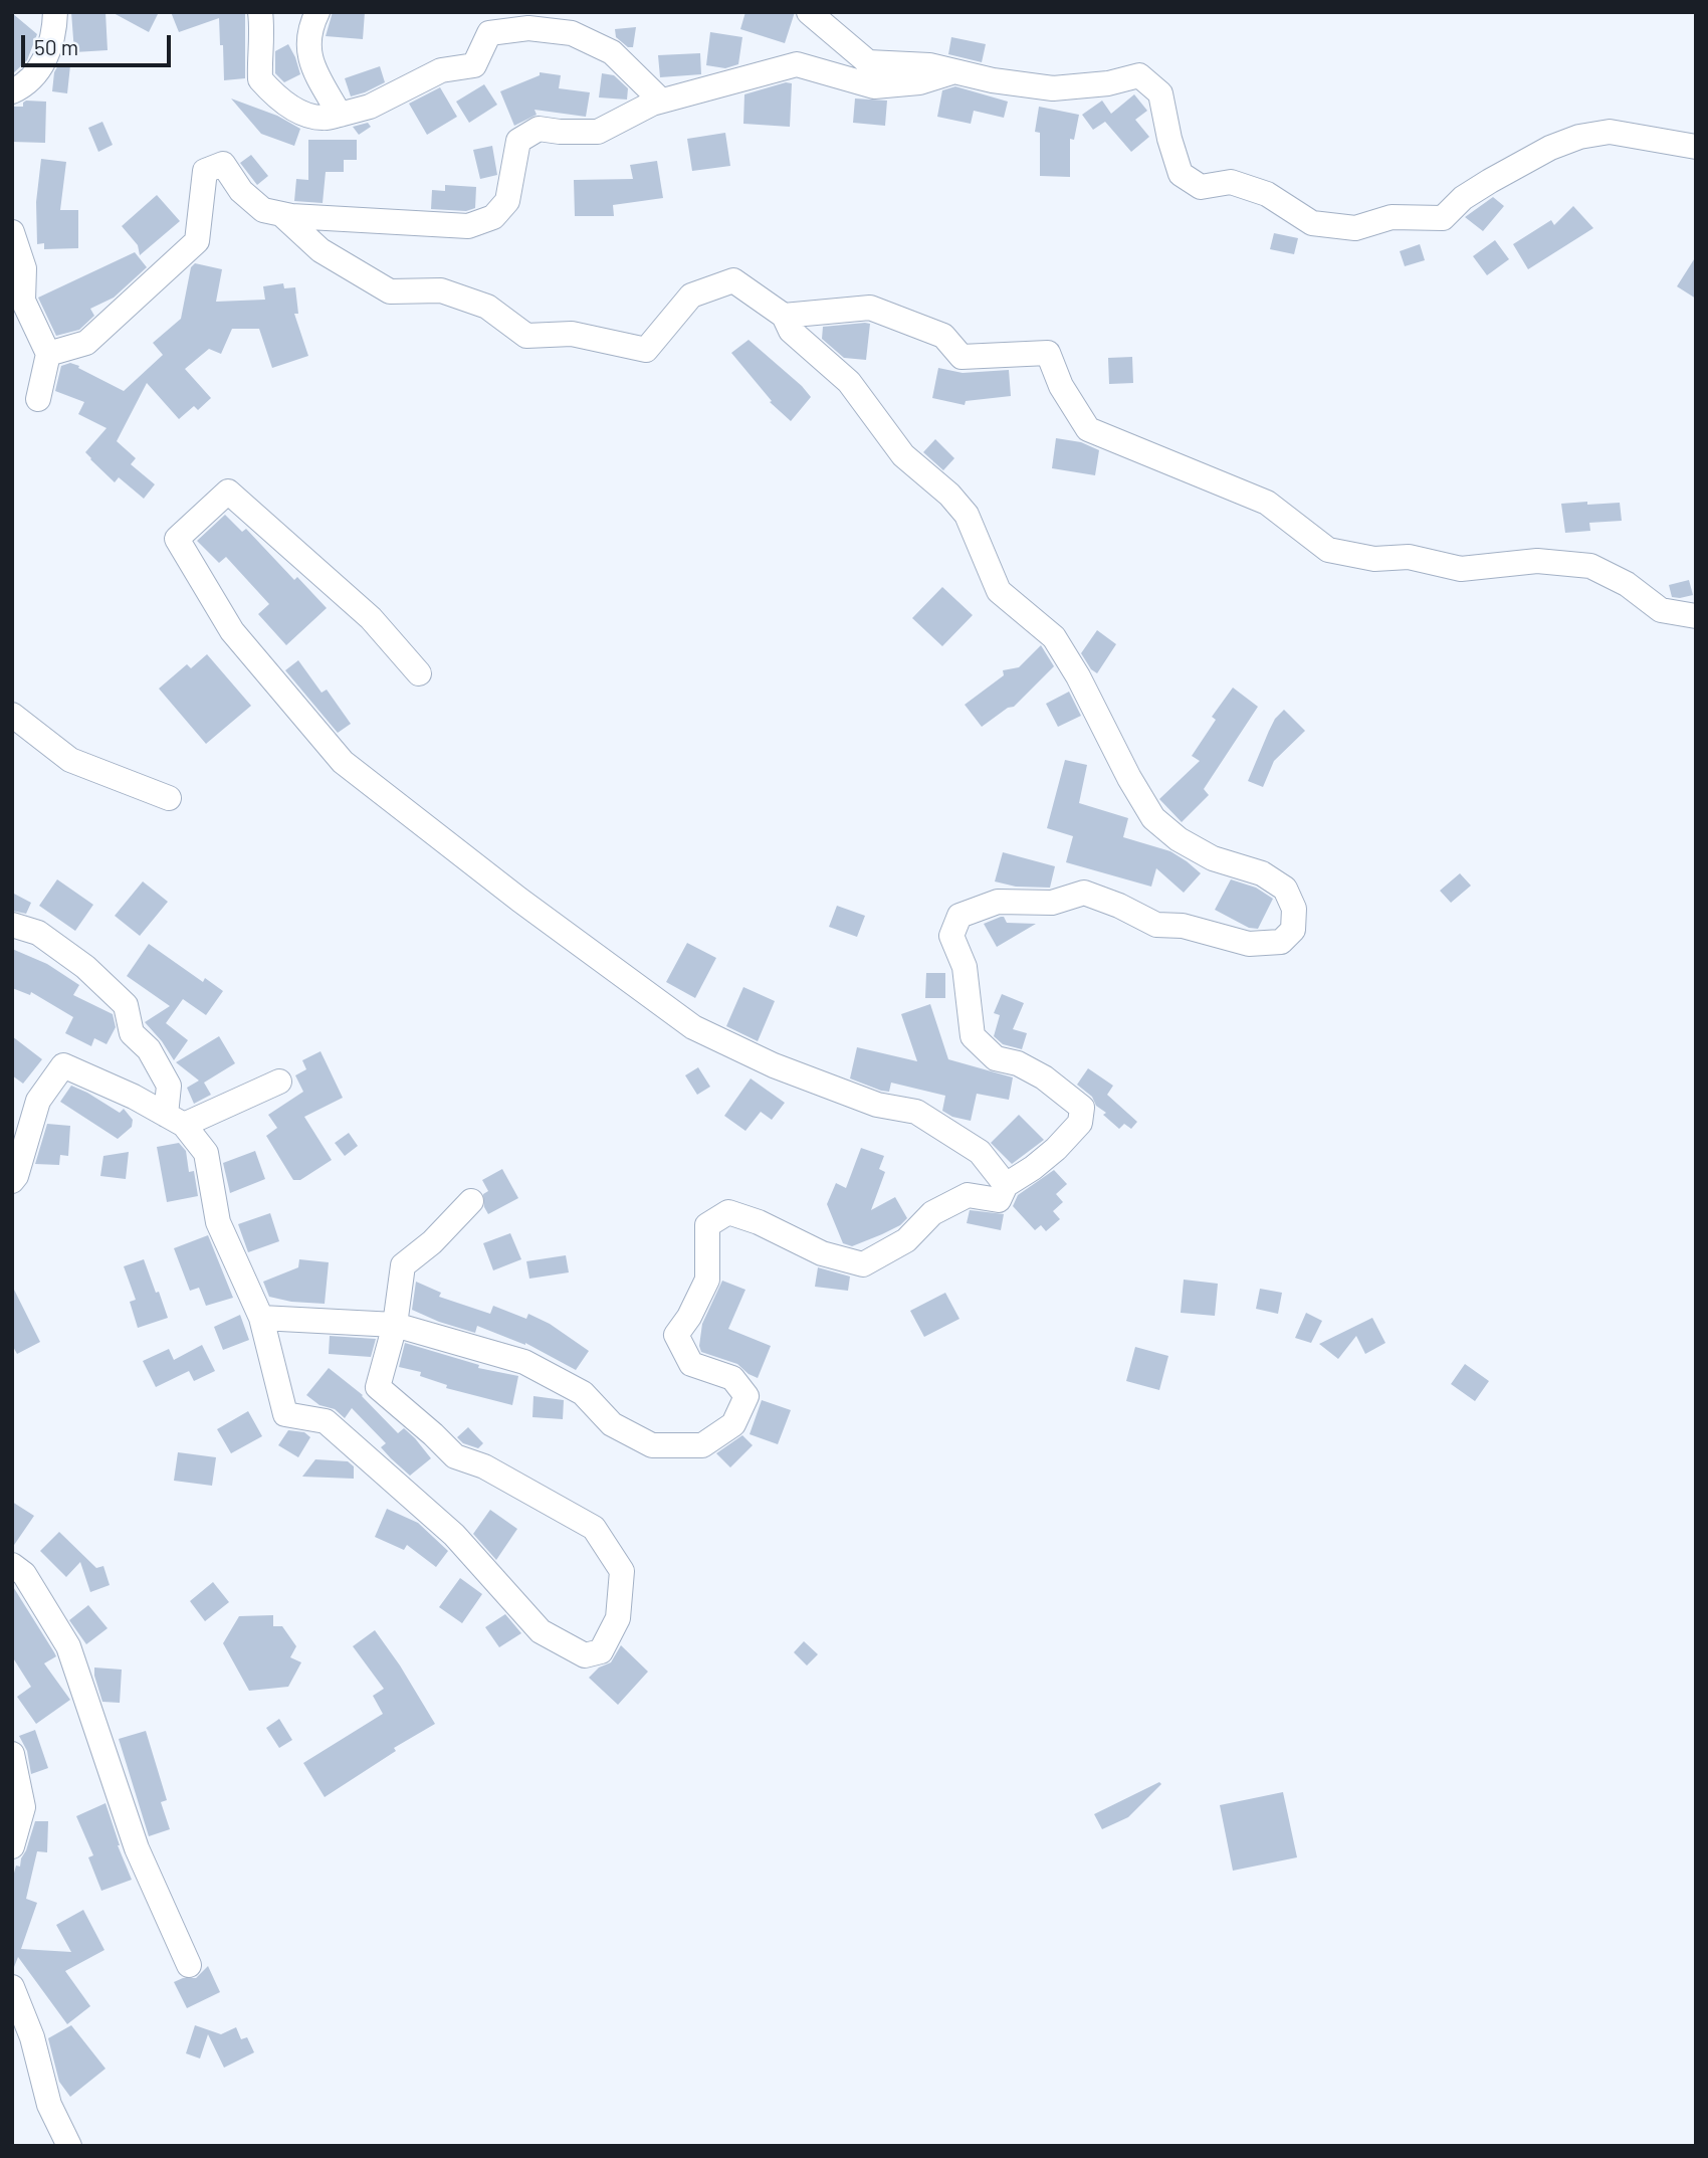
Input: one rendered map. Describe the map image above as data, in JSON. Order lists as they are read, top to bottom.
{
  "scale_bar": "50 m"
}
